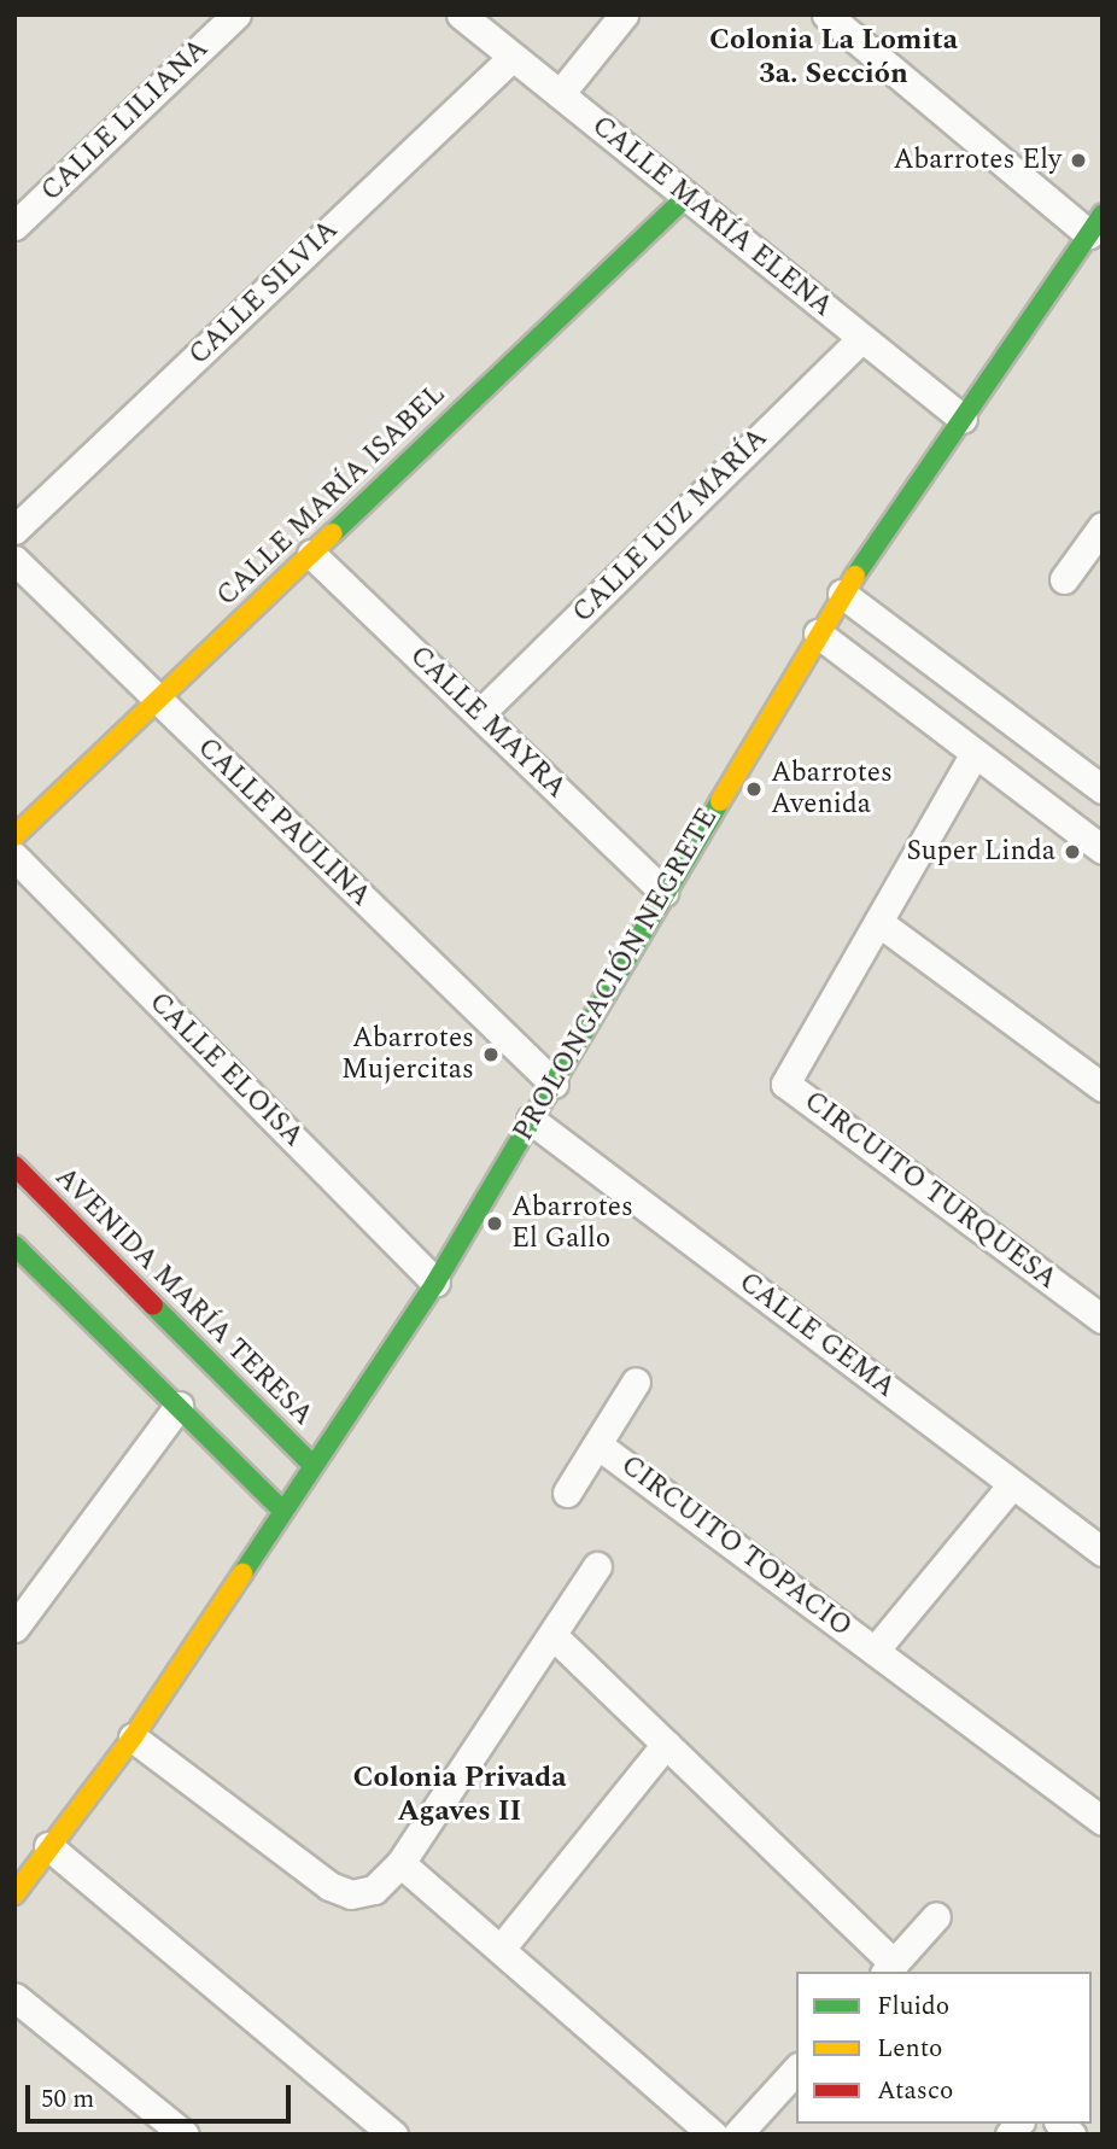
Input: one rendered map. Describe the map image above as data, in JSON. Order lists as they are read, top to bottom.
{
  "streets": {
    "street": [
      "CALLE LILIANA",
      "CALLE MARÍA ELENA",
      "CALLE SILVIA",
      "CALLE MARÍA ISABEL",
      "CALLE LUZ MARÍA",
      "CALLE MAYRA",
      "CALLE PAULINA",
      "PROLONGACIÓN NEGRETE",
      "CALLE ELOISA",
      "CIRCUITO TURQUESA",
      "AVENIDA MARÍA TERESA",
      "CALLE GEMA",
      "CIRCUITO TOPACIO"
    ]
  },
  "crossings": [
    ["CALLE MARÍA ELENA", "CALLE SILVIA"],
    ["CALLE MARÍA ELENA", "CALLE MARÍA ISABEL"],
    ["CALLE MARÍA ELENA", "CALLE LUZ MARÍA"],
    ["CALLE MARÍA ELENA", "PROLONGACIÓN NEGRETE"],
    ["CALLE MARÍA ISABEL", "CALLE MAYRA"],
    ["CALLE MARÍA ISABEL", "CALLE PAULINA"],
    ["CALLE LUZ MARÍA", "CALLE MAYRA"],
    ["CALLE MAYRA", "PROLONGACIÓN NEGRETE"],
    ["CALLE PAULINA", "PROLONGACIÓN NEGRETE"],
    ["PROLONGACIÓN NEGRETE", "CALLE ELOISA"],
    ["PROLONGACIÓN NEGRETE", "AVENIDA MARÍA TERESA"],
    ["PROLONGACIÓN NEGRETE", "CALLE GEMA"],
    ["CALLE GEMA", "CIRCUITO TOPACIO"]
  ],
  "districts": ["Colonia La Lomita 3a. Sección", "Colonia Privada Agaves II"],
  "places": [
    "Abarrotes Ely",
    "Abarrotes Avenida",
    "Super Linda",
    "Abarrotes Mujercitas",
    "Abarrotes El Gallo"
  ],
  "legend": ["Fluido", "Lento", "Atasco"],
  "scale_bar": "50 m"
}
